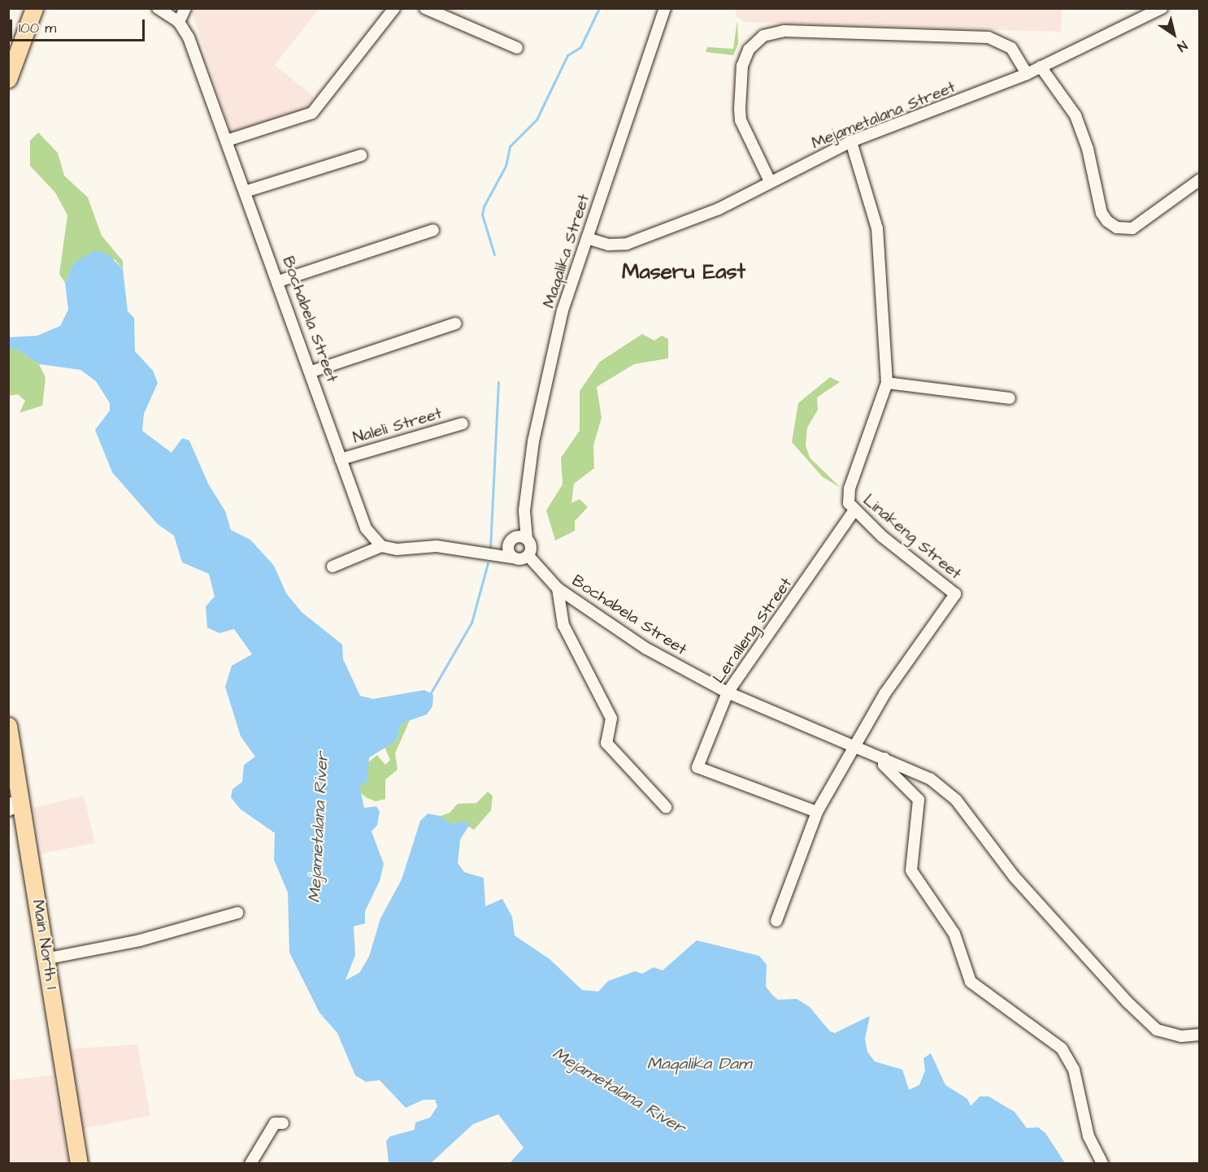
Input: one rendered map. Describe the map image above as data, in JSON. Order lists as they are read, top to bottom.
{
  "streets": {
    "main road": ["Main North 1"],
    "street": [
      "Mejametalana Street",
      "Maqalika Street",
      "Bochabela Street",
      "Naleli Street",
      "Linakeng Street",
      "Leralleng Street"
    ]
  },
  "crossings": [
    ["Mejametalana Street", "Maqalika Street"],
    ["Mejametalana Street", "Linakeng Street"],
    ["Maqalika Street", "Bochabela Street"],
    ["Bochabela Street", "Naleli Street"],
    ["Bochabela Street", "Linakeng Street"],
    ["Bochabela Street", "Leralleng Street"],
    ["Linakeng Street", "Leralleng Street"]
  ],
  "districts": ["Maseru East"],
  "water": ["Mejametalana River", "Maqalika Dam"],
  "scale_bar": "100 m",
  "north": "bottom right"
}
